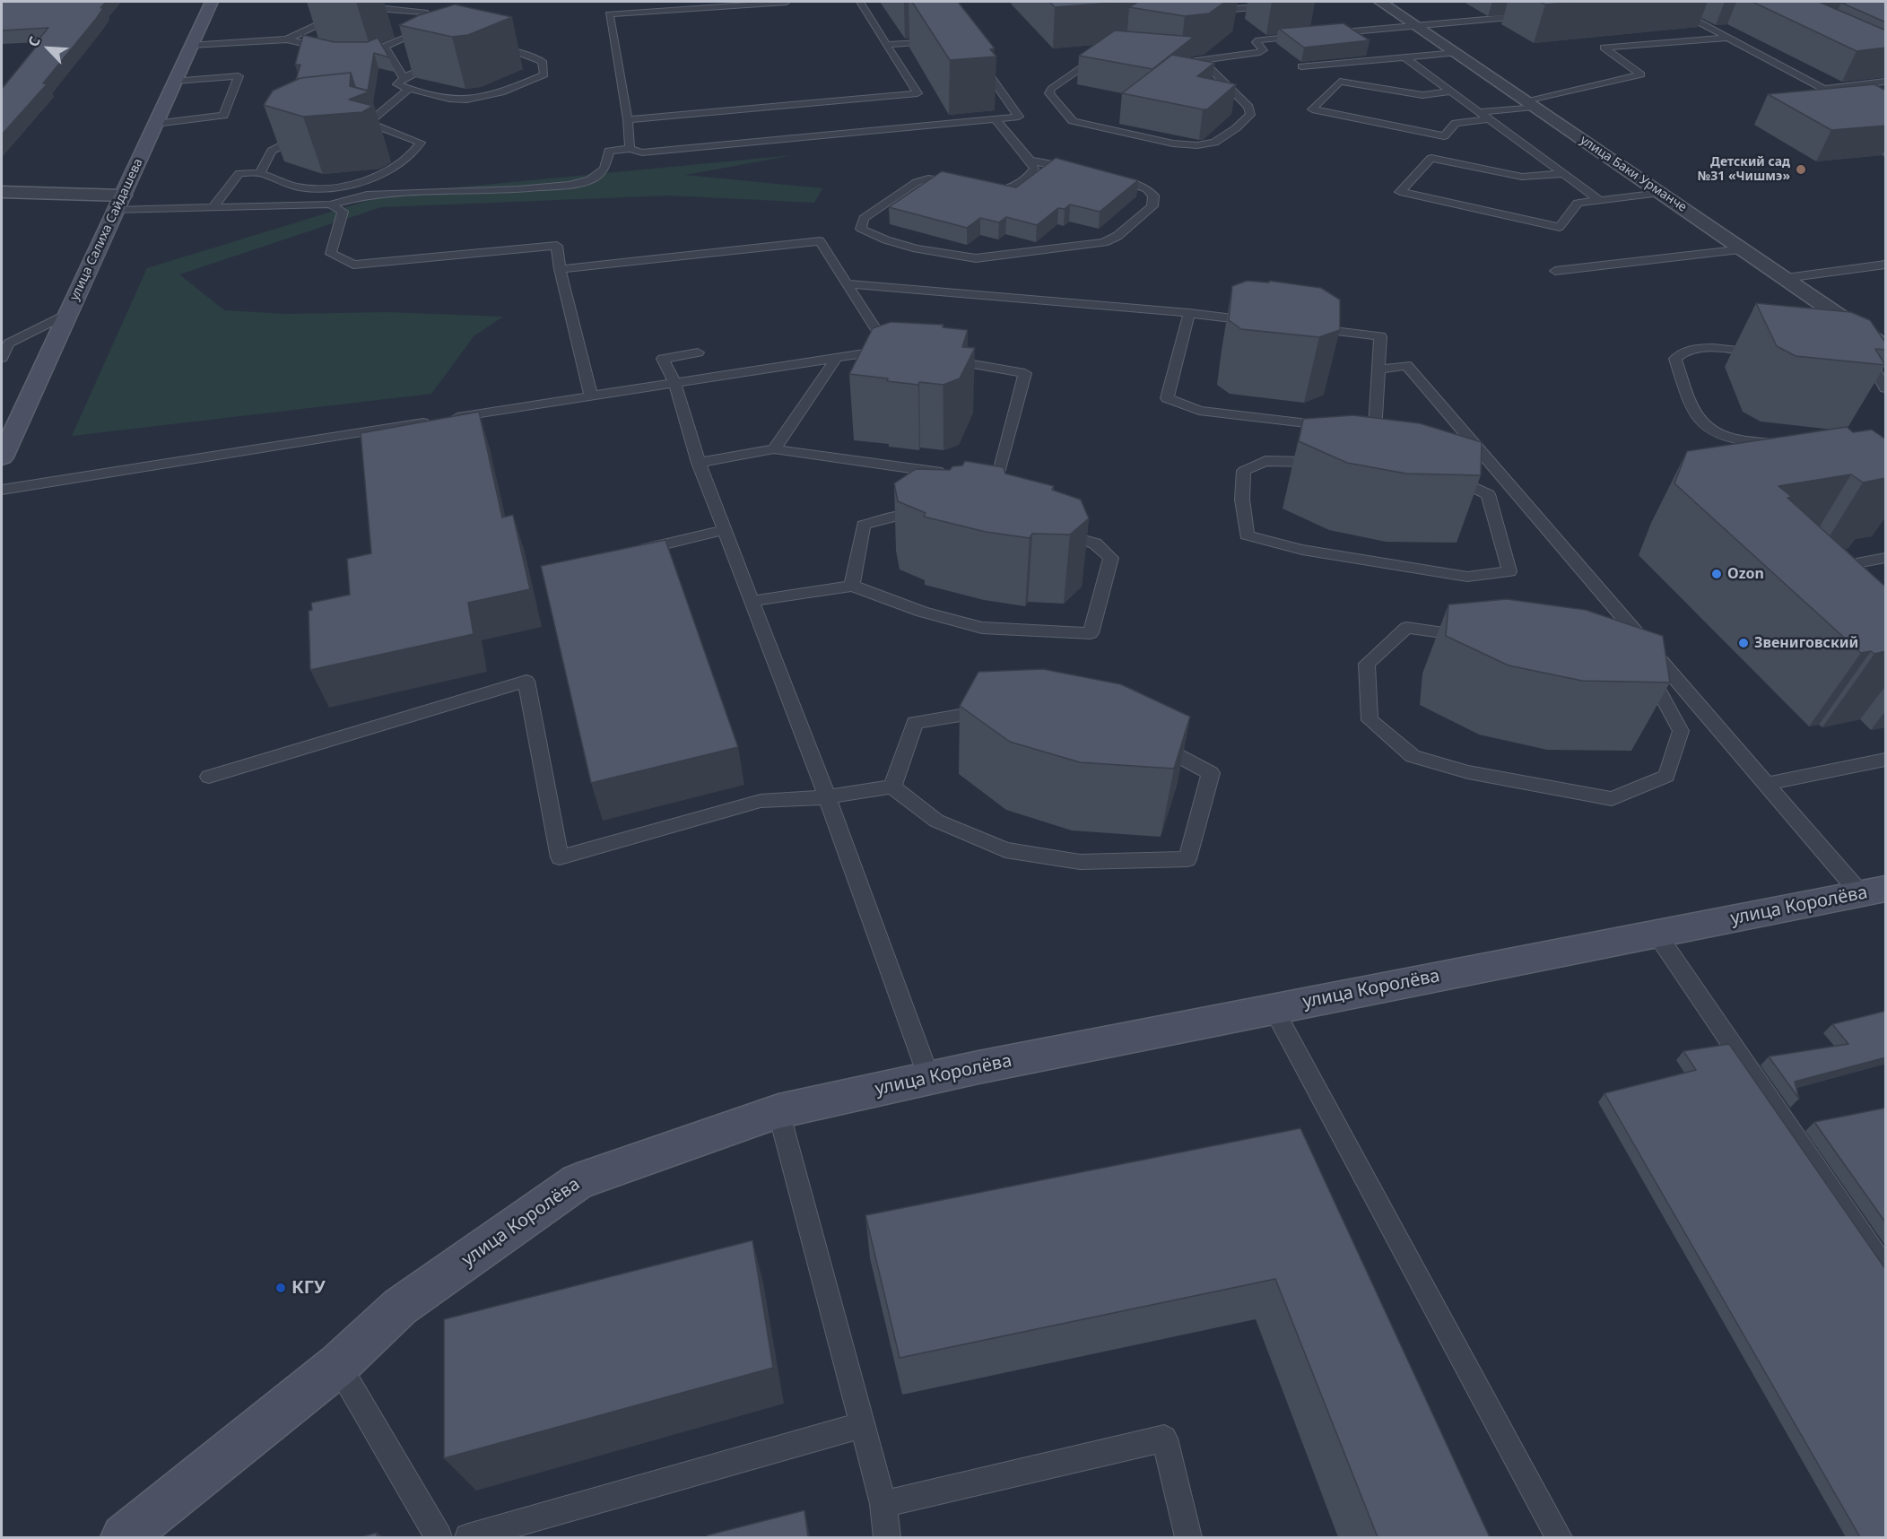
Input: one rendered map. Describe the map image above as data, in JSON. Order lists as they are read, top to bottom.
{
  "streets": {
    "street": ["улица Баки Урманче", "улица Салиха Сайдашева", "улица Королёва"]
  },
  "places": [
    "Детский сад №31 «Чишмэ»",
    "Ozon",
    "Звениговский",
    "КГУ"
  ],
  "north": "top left"
}
